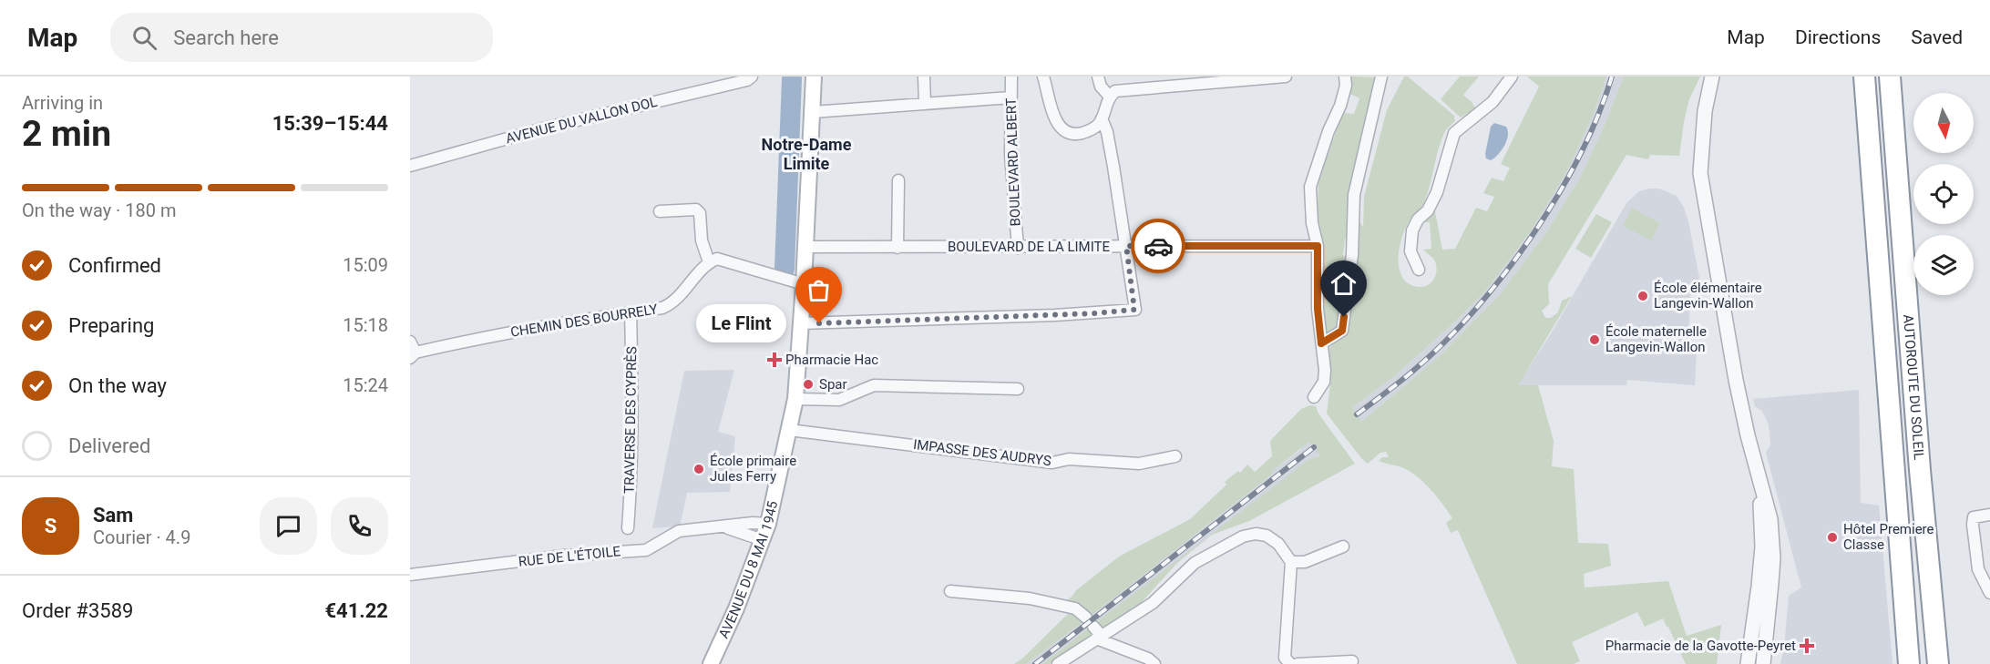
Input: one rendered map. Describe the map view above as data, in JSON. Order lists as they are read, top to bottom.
{
  "streets": {
    "highway": ["AUTOROUTE DU SOLEIL"],
    "main road": ["AVENUE DU 8 MAI 1945"],
    "street": [
      "AVENUE DU VALLON DOL",
      "BOULEVARD ALBERT",
      "BOULEVARD DE LA LIMITE",
      "CHEMIN DES BOURRELY",
      "TRAVERSE DES CYPRÈS",
      "IMPASSE DES AUDRYS",
      "RUE DE L'ÉTOILE"
    ]
  },
  "crossings": [
    ["BOULEVARD ALBERT", "BOULEVARD DE LA LIMITE"],
    ["BOULEVARD DE LA LIMITE", "AVENUE DU 8 MAI 1945"],
    ["CHEMIN DES BOURRELY", "TRAVERSE DES CYPRÈS"],
    ["IMPASSE DES AUDRYS", "AVENUE DU 8 MAI 1945"],
    ["RUE DE L'ÉTOILE", "AVENUE DU 8 MAI 1945"]
  ],
  "districts": ["Notre-Dame Limite"],
  "places": {
    "other": [
      "École élémentaire Langevin-Wallon",
      "Le Flint",
      "École maternelle Langevin-Wallon",
      "Spar",
      "École primaire Jules Ferry",
      "Hôtel Premiere Classe"
    ],
    "health": ["Pharmacie Hac", "Pharmacie de la Gavotte-Peyret"]
  },
  "north": "bottom",
  "page": {
    "header": "Map",
    "search": "Search here",
    "nav": ["Map", "Directions", "Saved"],
    "heading": ["2 min", "Arriving in", "15:39–15:44"],
    "panel": [
      "Sam",
      "Courier · 4.9",
      "Order #3589",
      "€41.22"
    ],
    "bar": "On the way · 180 m",
    "list": [
      ["Confirmed", "15:09"],
      ["Preparing", "15:18"],
      ["On the way", "15:24"],
      "Delivered"
    ],
    "bubble": "Le Flint",
    "round": "S"
  }
}
